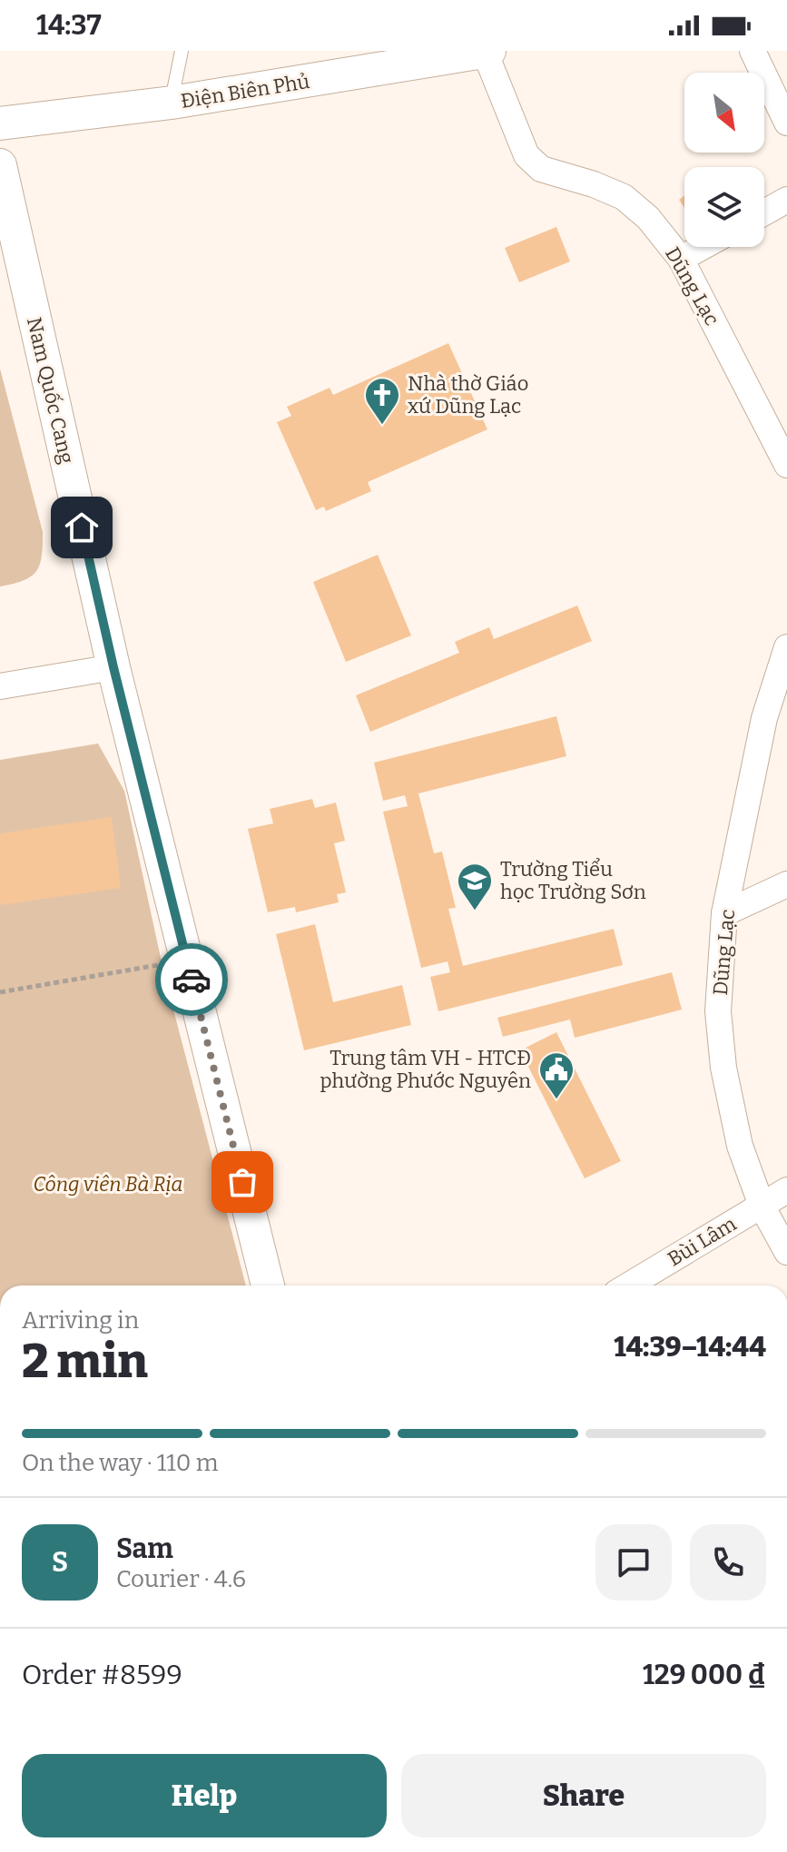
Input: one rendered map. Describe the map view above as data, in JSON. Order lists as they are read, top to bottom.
{
  "streets": {
    "street": [
      "Điện Biên Phủ",
      "Dũng Lạc",
      "Nam Quốc Cang",
      "Bùi Lâm"
    ]
  },
  "crossings": [
    ["Điện Biên Phủ", "Dũng Lạc"],
    ["Dũng Lạc", "Bùi Lâm"]
  ],
  "parks": ["Công viên Bà Rịa"],
  "places": {
    "church": ["Nhà thờ Giáo xứ Dũng Lạc"],
    "school or university": ["Trường Tiểu học Trường Sơn"],
    "public building": ["Trung tâm VH - HTCĐ phường Phước Nguyên"]
  },
  "north": "bottom right",
  "page": {
    "status": "14:37",
    "heading": ["2 min", "Arriving in", "14:39–14:44"],
    "panel": [
      "Sam",
      "Courier · 4.6",
      "Order #8599",
      "129 000 ₫"
    ],
    "bar": "On the way · 110 m",
    "round": "S",
    "buttons": ["Help", "Share"]
  }
}
